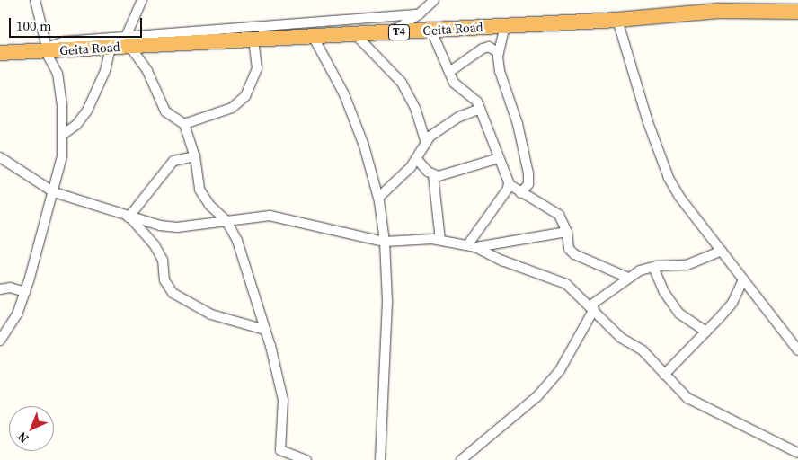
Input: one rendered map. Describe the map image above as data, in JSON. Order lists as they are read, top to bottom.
{
  "streets": {
    "highway": ["Geita Road", "T4"]
  },
  "scale_bar": "100 m",
  "north": "bottom left"
}
